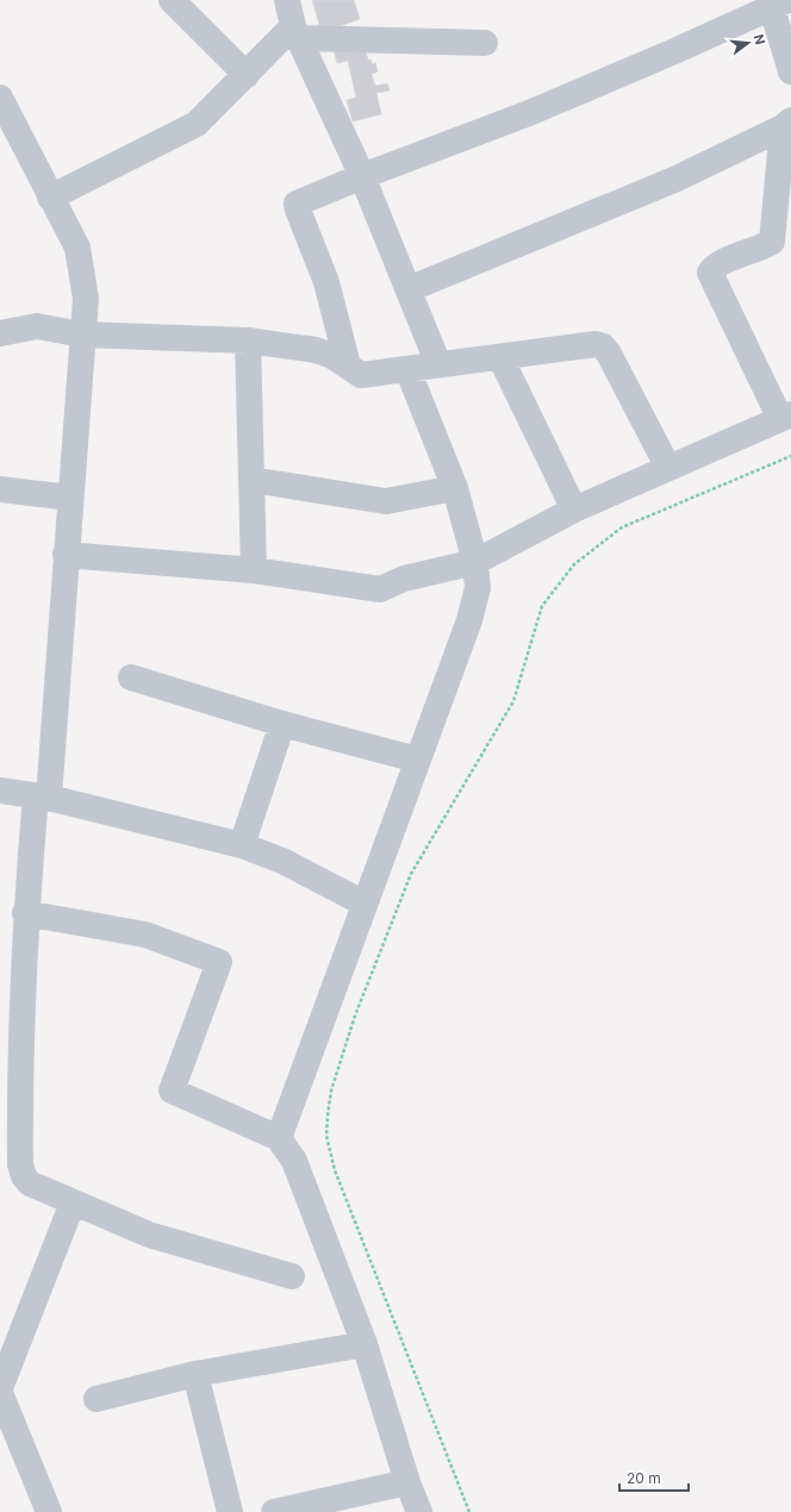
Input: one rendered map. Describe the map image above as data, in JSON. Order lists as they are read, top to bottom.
{
  "scale_bar": "20 m",
  "north": "right"
}
